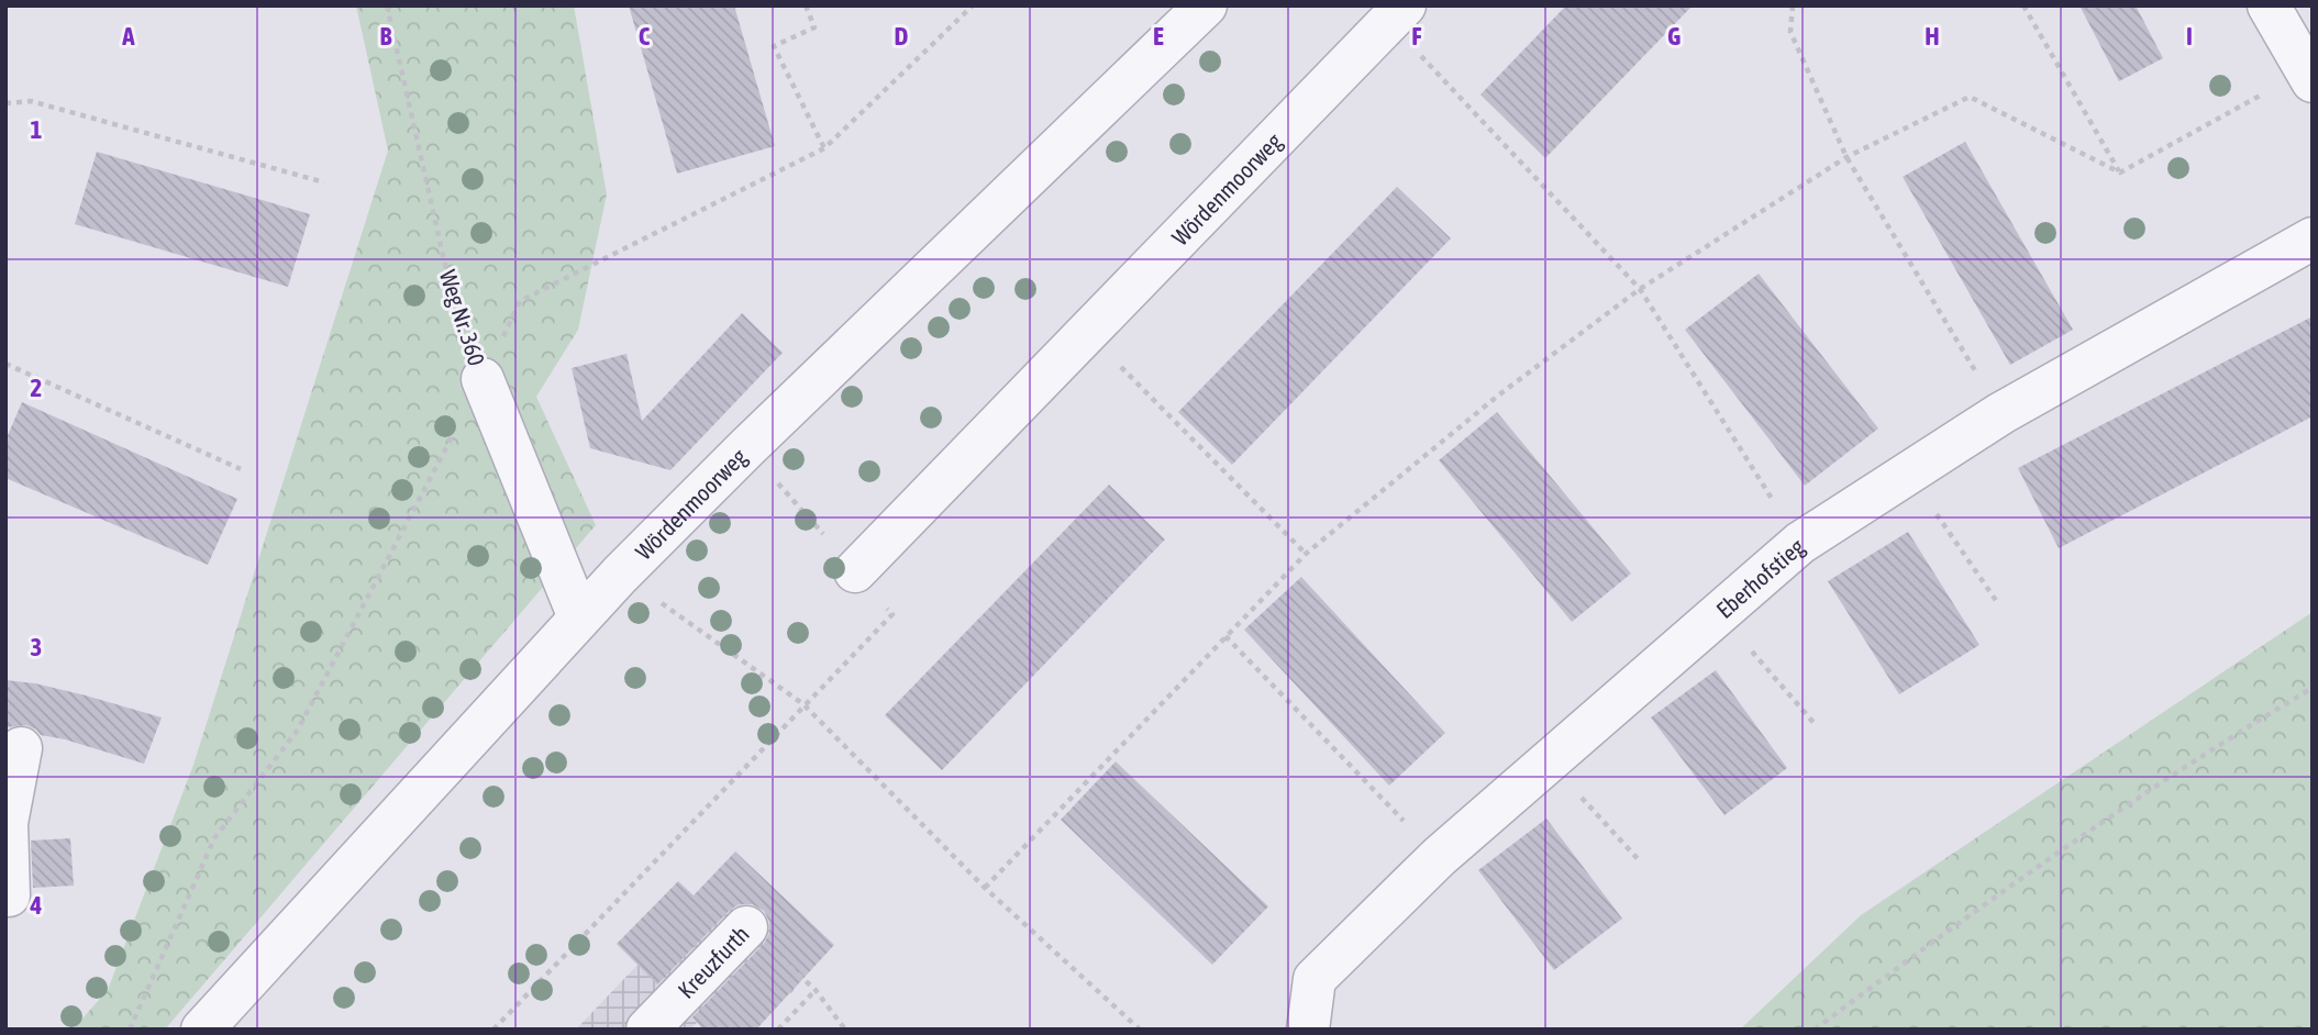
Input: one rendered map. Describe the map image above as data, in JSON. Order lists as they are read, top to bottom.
{
  "streets": {
    "street": [
      "Wördenmoorweg",
      "Weg Nr. 360",
      "Eberhofstieg",
      "Kreuzfurth"
    ]
  },
  "crossings": [
    ["Wördenmoorweg", "Weg Nr. 360"]
  ],
  "grid": {
    "columns": [
      "A",
      "B",
      "C",
      "D",
      "E",
      "F",
      "G",
      "H",
      "I"
    ],
    "rows": [
      "1",
      "2",
      "3",
      "4"
    ]
  }
}
